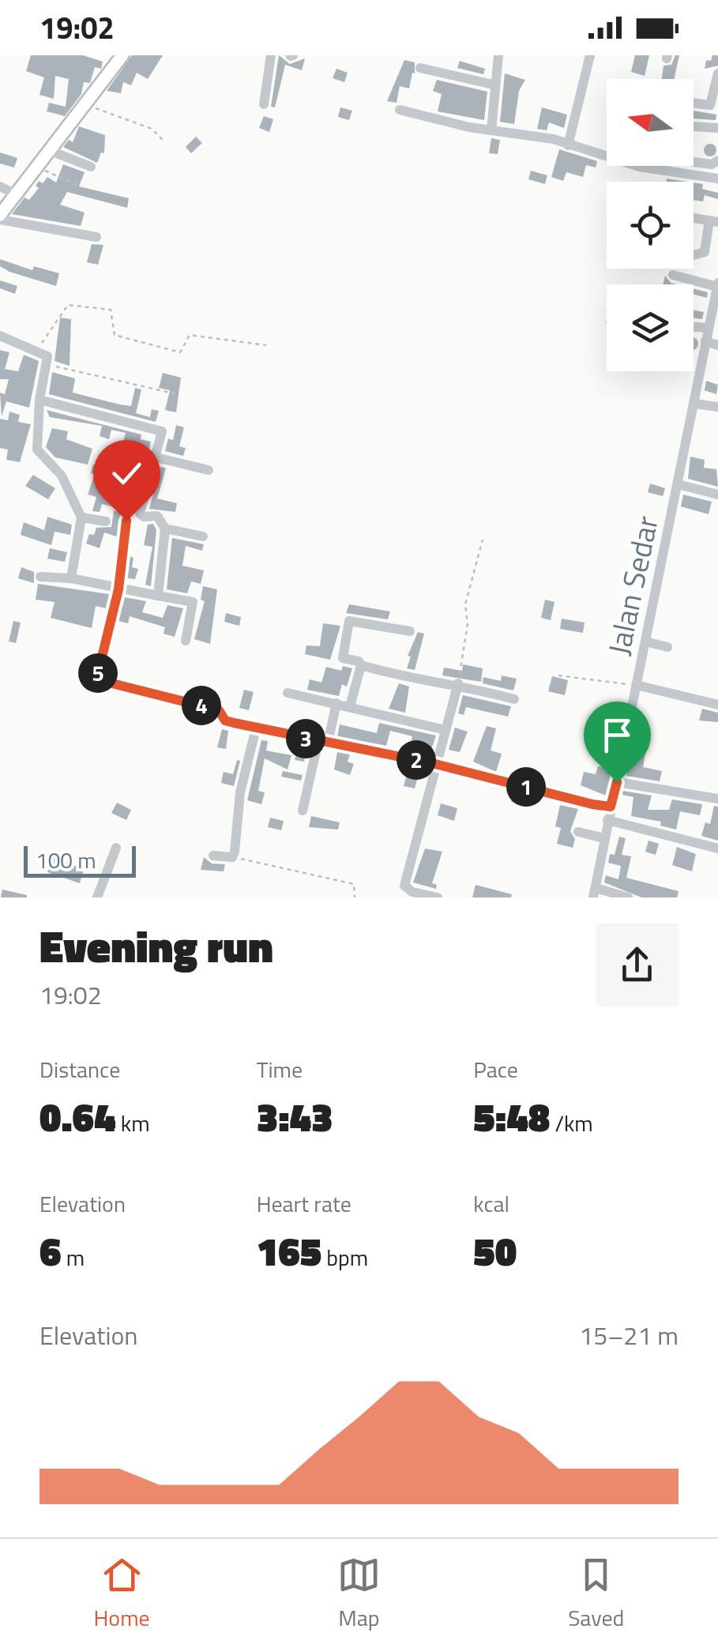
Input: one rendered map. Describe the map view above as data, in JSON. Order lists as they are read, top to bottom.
{
  "streets": {
    "street": ["Jalan Sedar"]
  },
  "scale_bar": "100 m",
  "north": "left",
  "page": {
    "status": "19:02",
    "pins": [
      "5",
      "4",
      "3",
      "2",
      "1"
    ],
    "scale": "100 m",
    "heading": ["Evening run", "19:02"],
    "stats": [
      ["Distance", "0.64 km"],
      ["Time", "3:43"],
      ["Pace", "5:48 /km"],
      ["Elevation", "6 m"],
      ["Heart rate", "165 bpm"],
      ["kcal", "50"]
    ],
    "chart": ["Elevation", "15–21 m"],
    "tabs": ["Home", "Map", "Saved"]
  }
}
